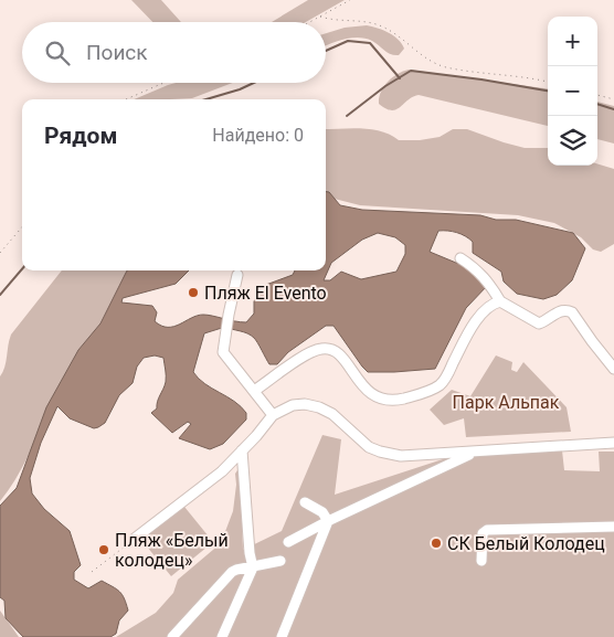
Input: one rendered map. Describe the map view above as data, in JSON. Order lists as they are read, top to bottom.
{
  "parks": ["Парк Альпак"],
  "places": ["Пляж El Evento", "СК Белый Колодец", "Пляж «Белый колодец»"],
  "page": {
    "map_buttons": ["+", "−"],
    "search": "Поиск",
    "heading": ["Рядом", "Найдено: 0"]
  }
}
